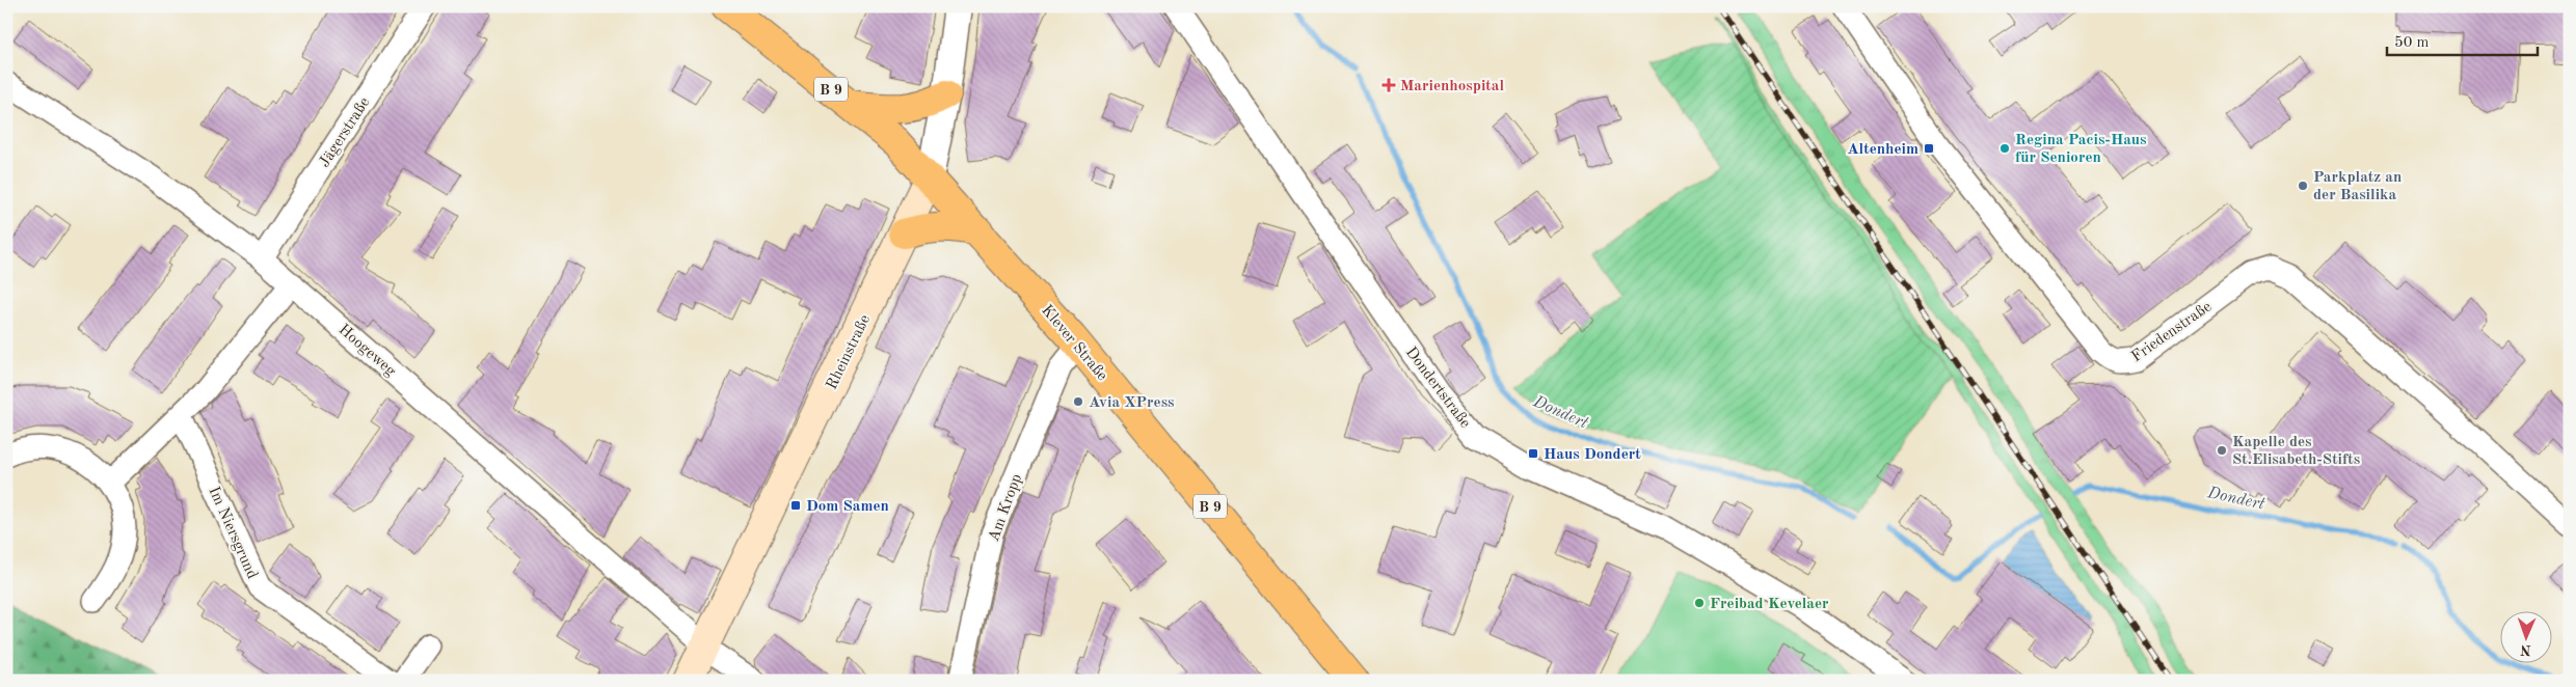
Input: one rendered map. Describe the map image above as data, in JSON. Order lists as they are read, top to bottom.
{
  "streets": {
    "main road": ["B 9", "Klever Straße", "Rheinstraße"],
    "street": [
      "Jägerstraße",
      "Friedenstraße",
      "Hoogeweg",
      "Dondertstraße",
      "Am Kropp",
      "Im Niersgrund"
    ]
  },
  "crossings": [
    ["B 9", "Klever Straße"],
    ["B 9", "Rheinstraße"],
    ["Jägerstraße", "Hoogeweg"],
    ["Klever Straße", "Rheinstraße"],
    ["Klever Straße", "Am Kropp"],
    ["Hoogeweg", "Rheinstraße"]
  ],
  "water": ["Dondert"],
  "places": {
    "health": ["Marienhospital"],
    "transit": ["Altenheim", "Haus Dondert", "Dom Samen"],
    "other": [
      "Regina Pacis-Haus für Senioren",
      "Parkplatz an der Basilika",
      "Avia XPress",
      "Kapelle des St.Elisabeth-Stifts",
      "Freibad Kevelaer"
    ]
  },
  "scale_bar": "50 m",
  "north": "bottom"
}
